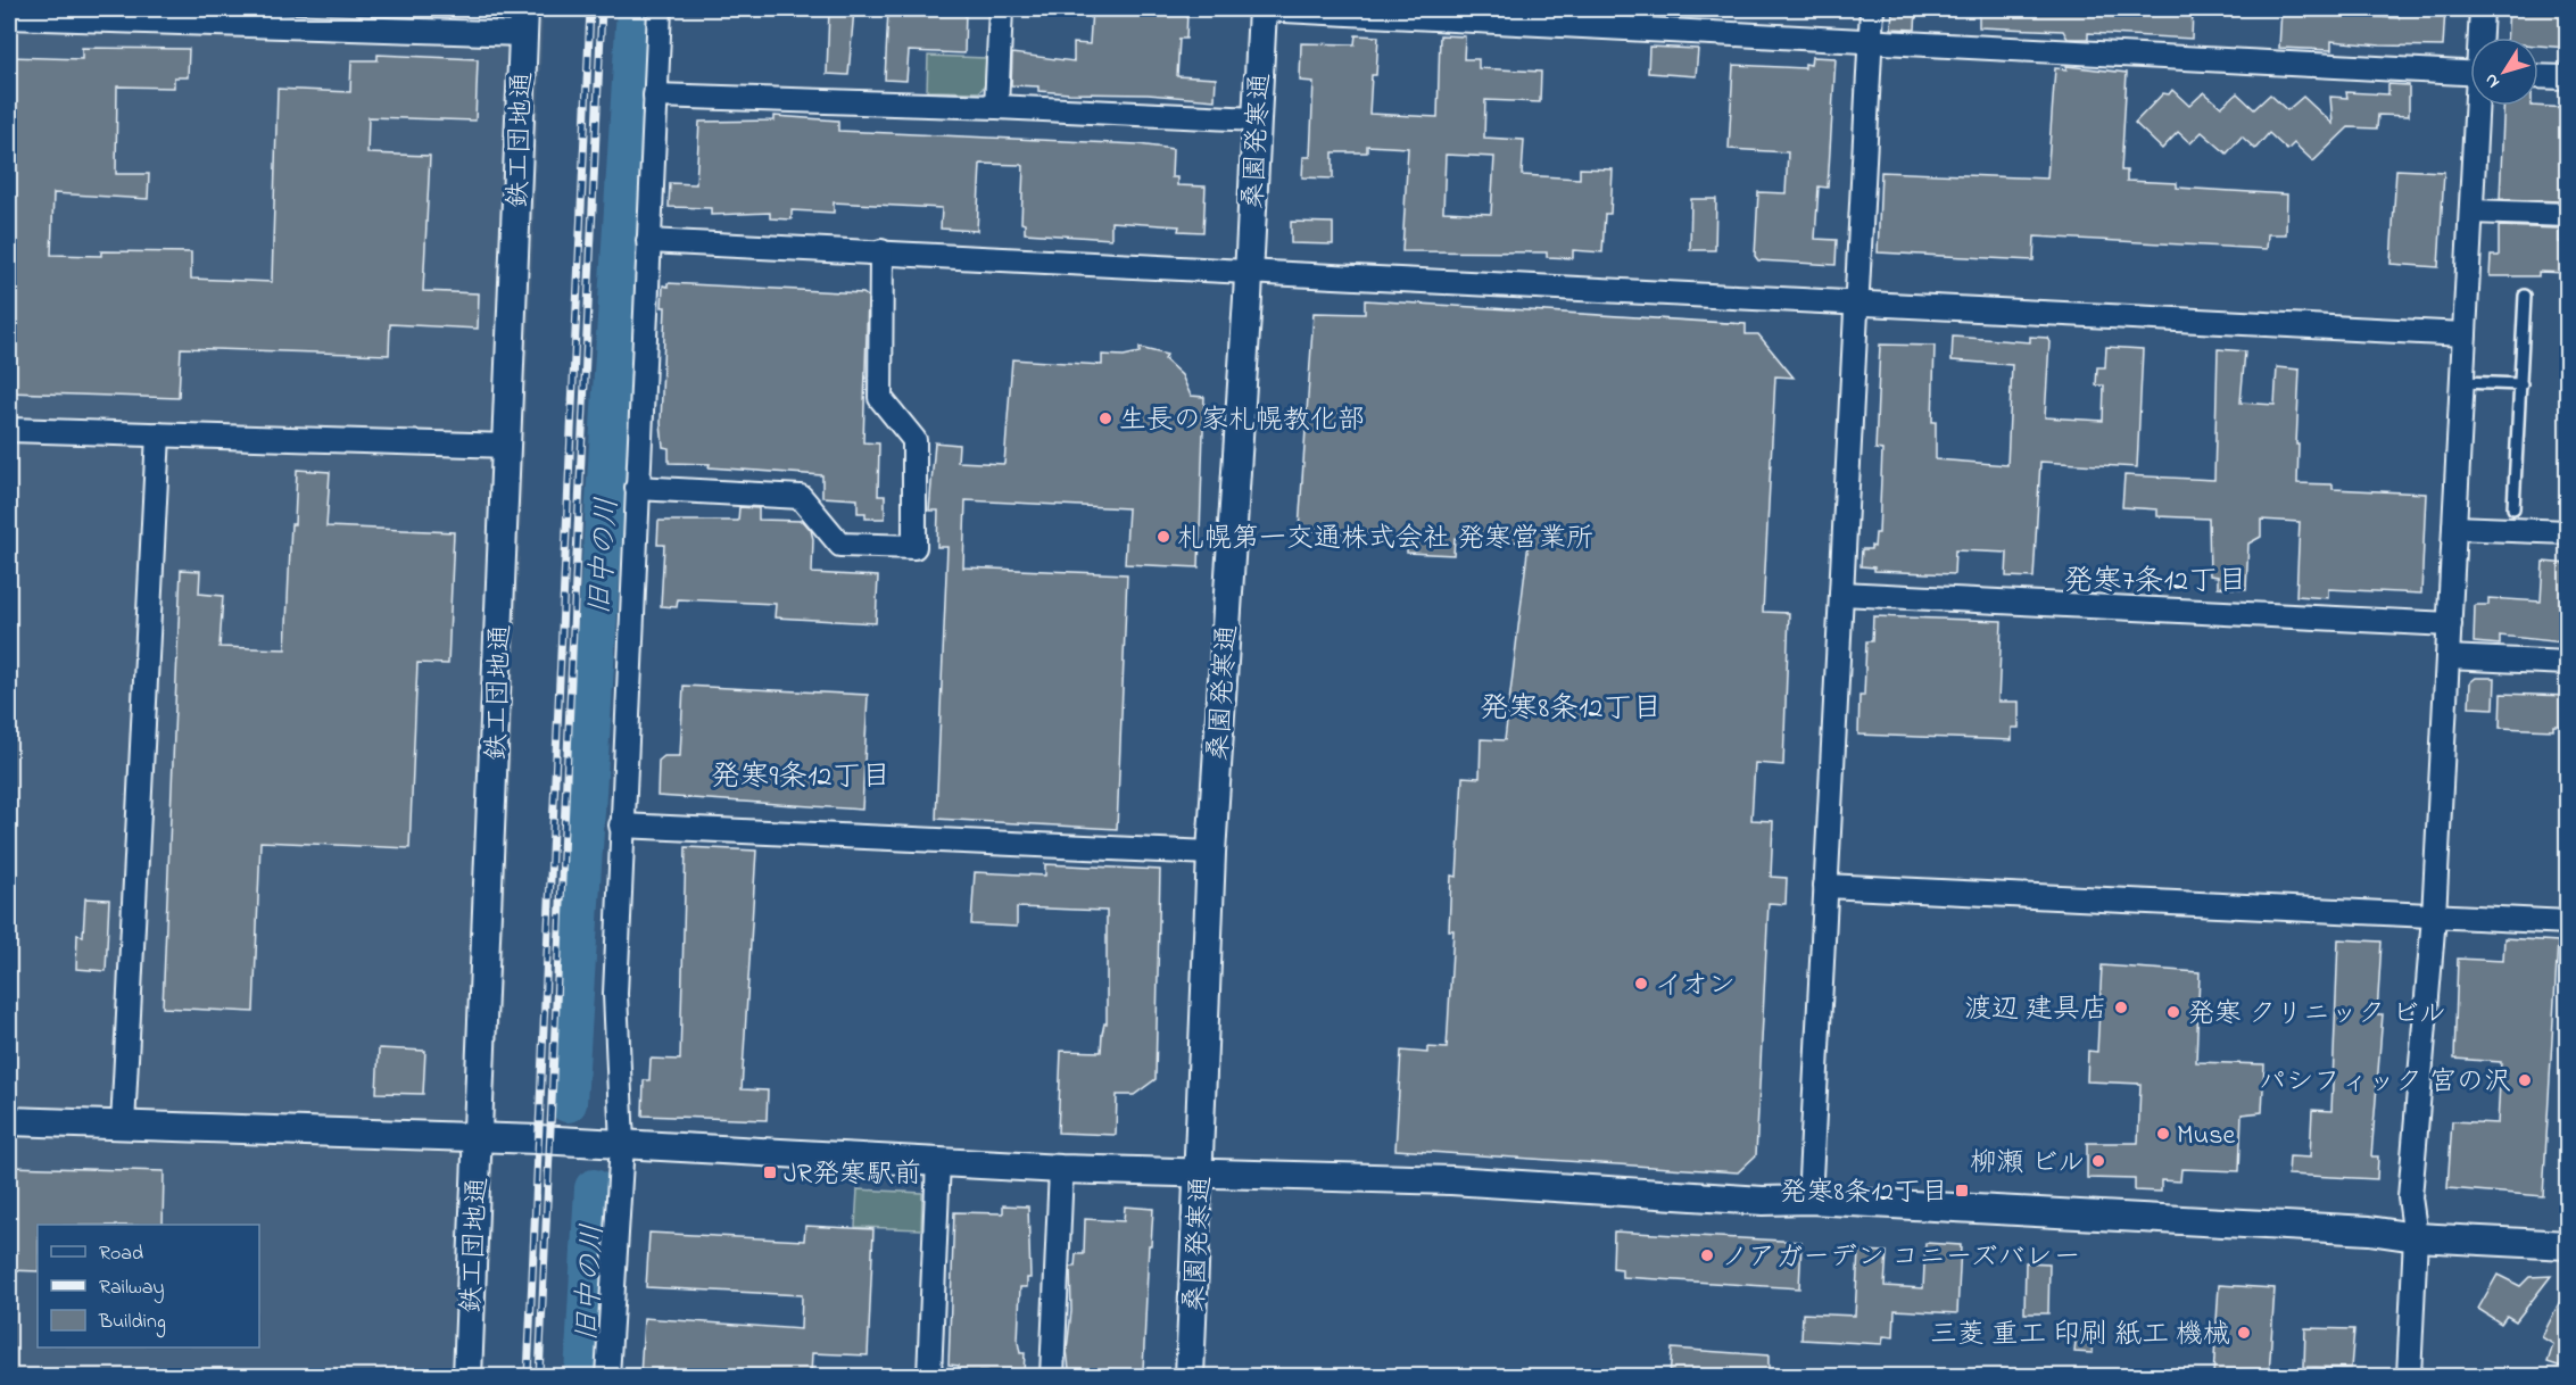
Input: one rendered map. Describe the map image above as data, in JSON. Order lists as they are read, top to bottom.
{
  "streets": {
    "street": ["鉄工団地通", "桑園発寒通"]
  },
  "districts": ["発寒7条12丁目", "発寒8条12丁目", "発寒9条12丁目"],
  "water": ["旧中の川"],
  "places": {
    "other": [
      "生長の家札幌教化部",
      "札幌第一交通株式会社 発寒営業所",
      "イオン",
      "渡辺 建具店",
      "発寒 クリニック ビル",
      "パシフィック 宮の沢",
      "Muse",
      "柳瀬 ビル",
      "ノアガーデン コニーズバレー",
      "三菱 重工 印刷 紙工 機械"
    ],
    "transit": ["JR発寒駅前", "発寒8条12丁目"]
  },
  "legend": ["Road", "Railway", "Building"],
  "north": "bottom left"
}
